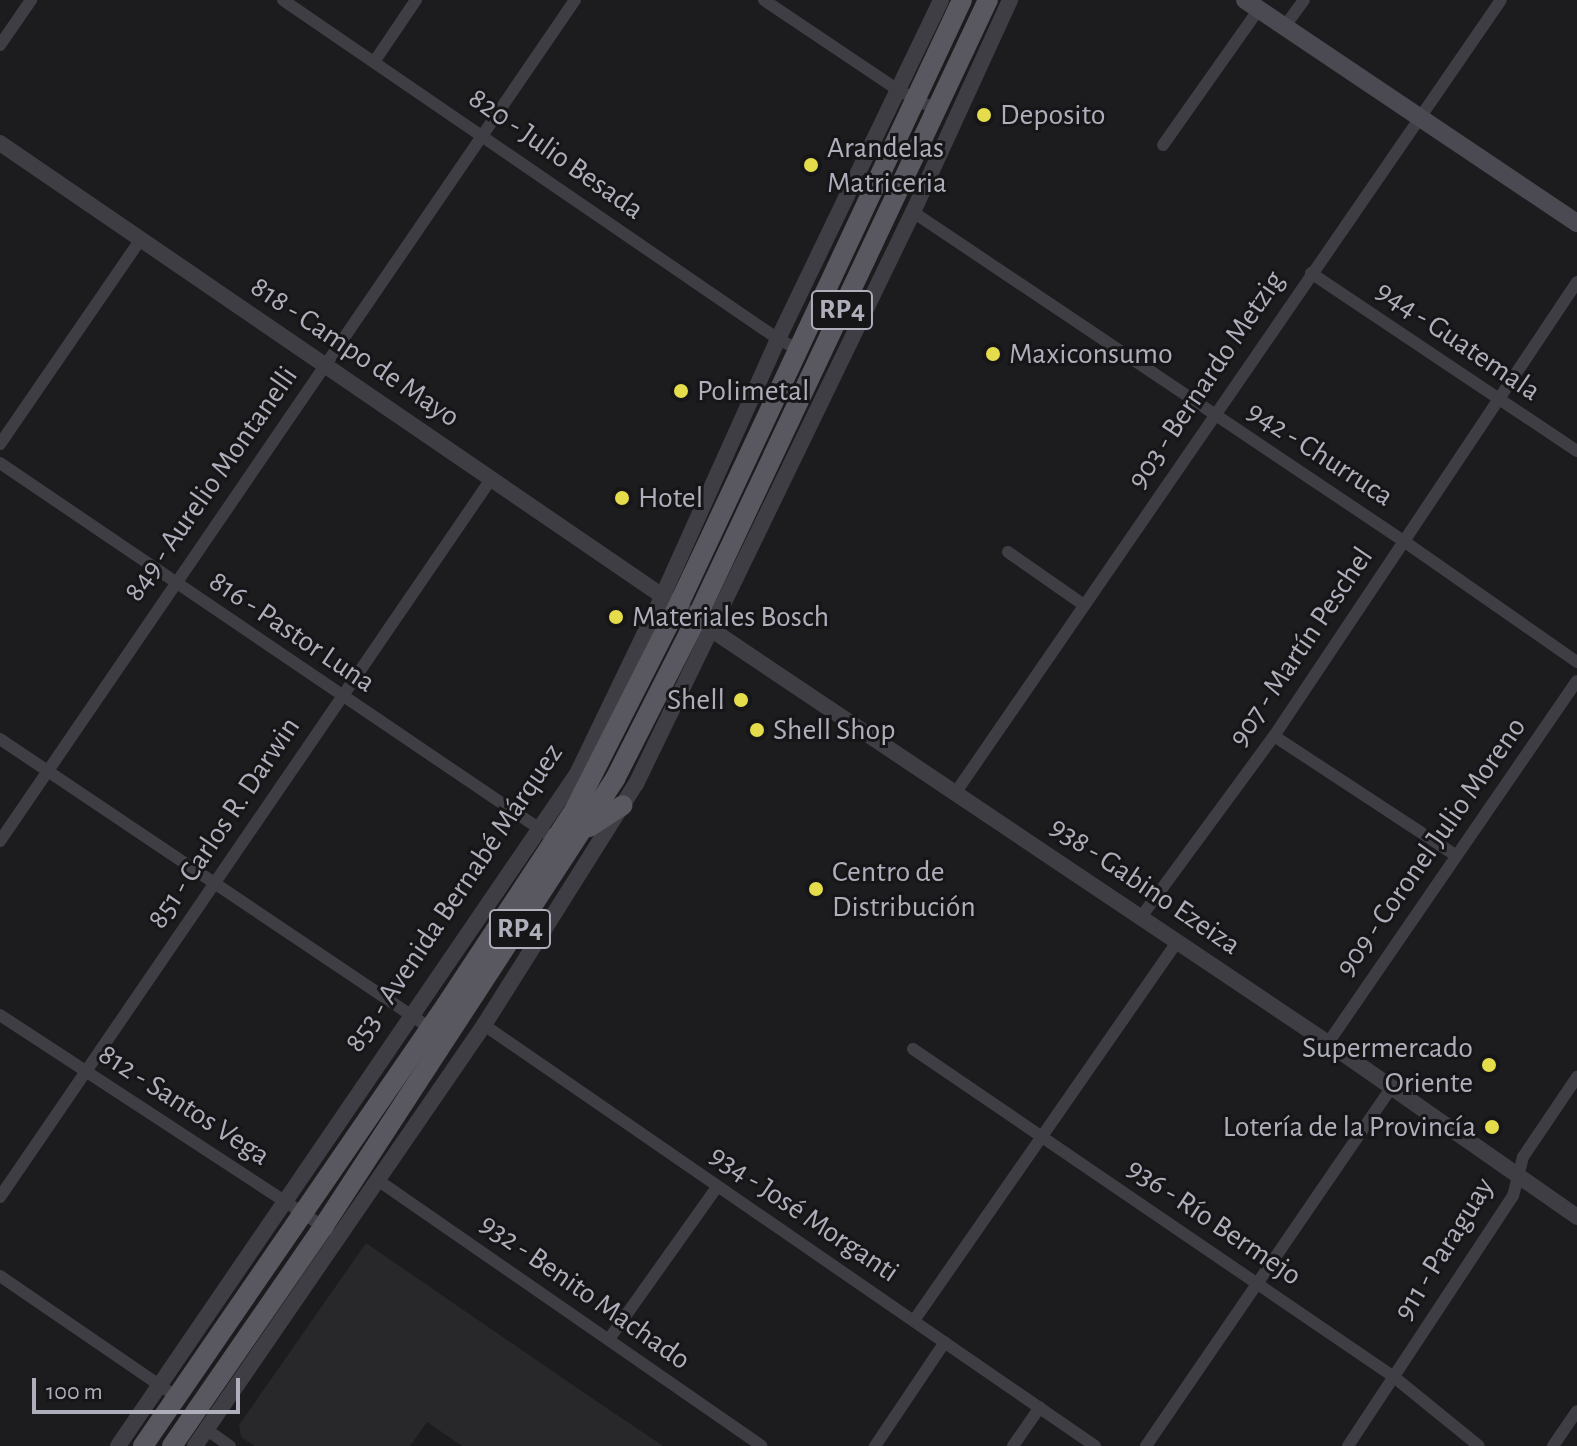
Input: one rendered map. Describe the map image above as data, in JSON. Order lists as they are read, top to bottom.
{
  "streets": {
    "main road": ["RP4", "853 - Avenida Bernabé Márquez"],
    "street": [
      "820 - Julio Besada",
      "944 - Guatemala",
      "818 - Campo de Mayo",
      "903 - Bernardo Metzig",
      "942 - Churruca",
      "849 - Aurelio Montanelli",
      "816 - Pastor Luna",
      "907 - Martín Peschel",
      "851 - Carlos R. Darwin",
      "909 - Coronel Julio Moreno",
      "938 - Gabino Ezeiza",
      "812 - Santos Vega",
      "934 - José Morganti",
      "936 - Río Bermejo",
      "911 - Paraguay",
      "932 - Benito Machado"
    ]
  },
  "crossings": [
    ["820 - Julio Besada", "849 - Aurelio Montanelli"],
    ["820 - Julio Besada", "853 - Avenida Bernabé Márquez"],
    ["RP4", "938 - Gabino Ezeiza"],
    ["RP4", "812 - Santos Vega"],
    ["944 - Guatemala", "903 - Bernardo Metzig"],
    ["944 - Guatemala", "907 - Martín Peschel"],
    ["818 - Campo de Mayo", "849 - Aurelio Montanelli"],
    ["818 - Campo de Mayo", "851 - Carlos R. Darwin"],
    ["818 - Campo de Mayo", "938 - Gabino Ezeiza"],
    ["818 - Campo de Mayo", "853 - Avenida Bernabé Márquez"],
    ["903 - Bernardo Metzig", "942 - Churruca"],
    ["903 - Bernardo Metzig", "938 - Gabino Ezeiza"],
    ["942 - Churruca", "907 - Martín Peschel"],
    ["849 - Aurelio Montanelli", "816 - Pastor Luna"],
    ["816 - Pastor Luna", "851 - Carlos R. Darwin"],
    ["816 - Pastor Luna", "853 - Avenida Bernabé Márquez"],
    ["907 - Martín Peschel", "938 - Gabino Ezeiza"],
    ["851 - Carlos R. Darwin", "812 - Santos Vega"],
    ["909 - Coronel Julio Moreno", "938 - Gabino Ezeiza"],
    ["938 - Gabino Ezeiza", "853 - Avenida Bernabé Márquez"],
    ["938 - Gabino Ezeiza", "911 - Paraguay"],
    ["853 - Avenida Bernabé Márquez", "812 - Santos Vega"],
    ["936 - Río Bermejo", "911 - Paraguay"]
  ],
  "places": [
    "Deposito",
    "Arandelas Matriceria",
    "Maxiconsumo",
    "Polimetal",
    "Hotel",
    "Materiales Bosch",
    "Shell",
    "Shell Shop",
    "Centro de Distribución",
    "Supermercado Oriente",
    "Lotería de la Provincía"
  ],
  "scale_bar": "100 m"
}
